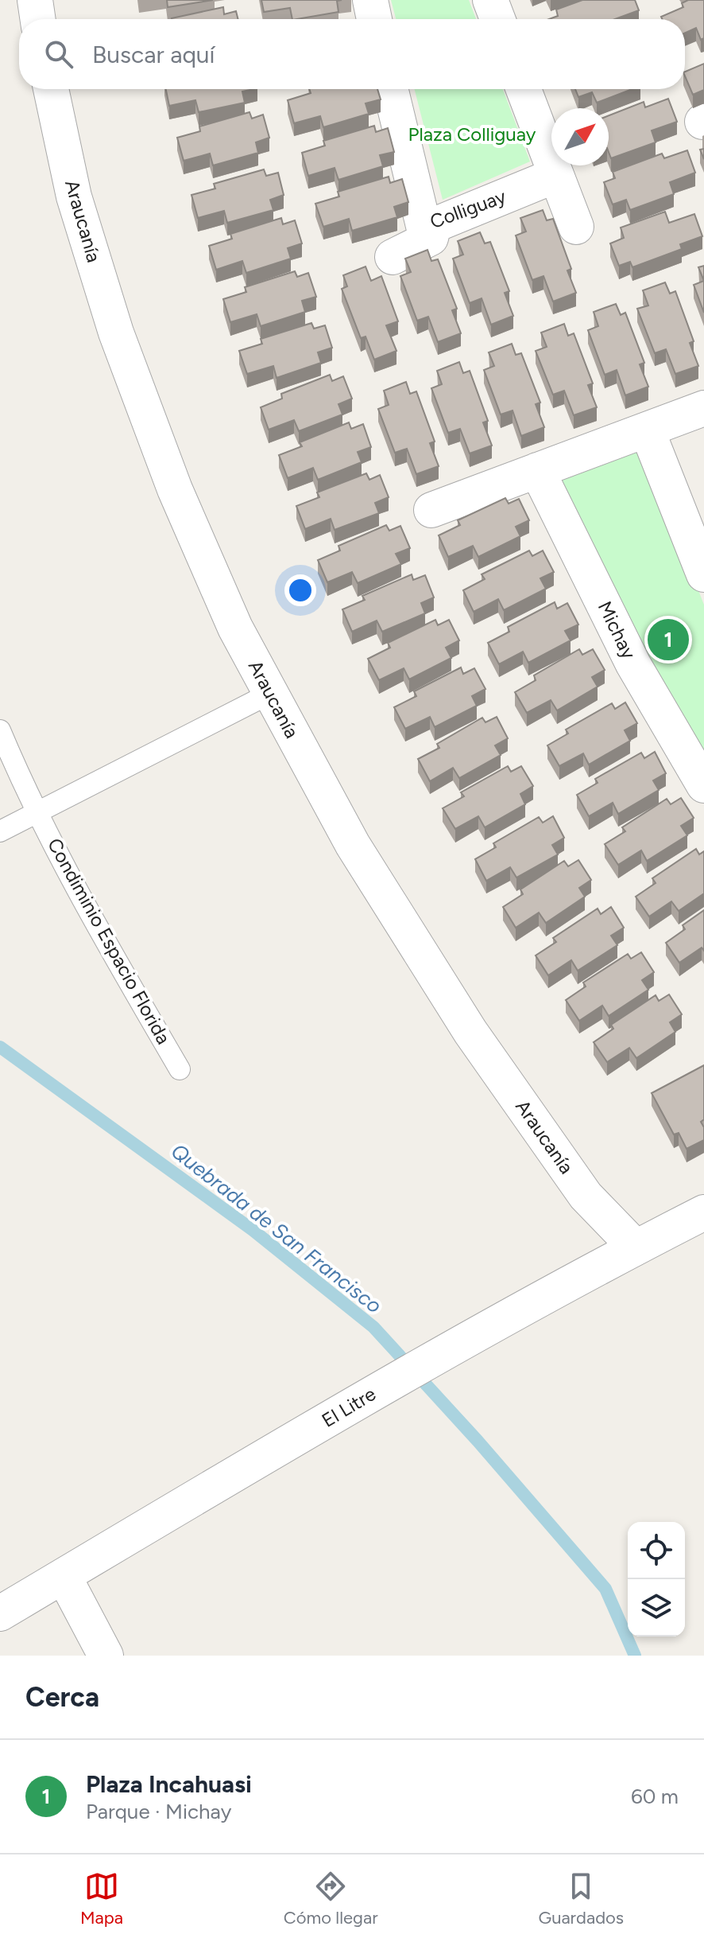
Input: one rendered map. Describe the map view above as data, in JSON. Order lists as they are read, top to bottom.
{
  "streets": {
    "street": [
      "Colliguay",
      "Araucanía",
      "Michay",
      "El Litre"
    ],
    "lane": ["Condiminio Espacio Florida"]
  },
  "crossings": [
    ["Araucanía", "El Litre"]
  ],
  "water": ["Quebrada de San Francisco"],
  "parks": ["Plaza Colliguay"],
  "north": "top right",
  "page": {
    "search": "Buscar aquí",
    "pins": "1",
    "heading": "Cerca",
    "list": [
      {
        "mark": "1",
        "name": "Plaza Incahuasi",
        "note": "Parque · Michay",
        "value": "60 m"
      }
    ],
    "nav": ["Mapa", "Cómo llegar", "Guardados"]
  }
}
